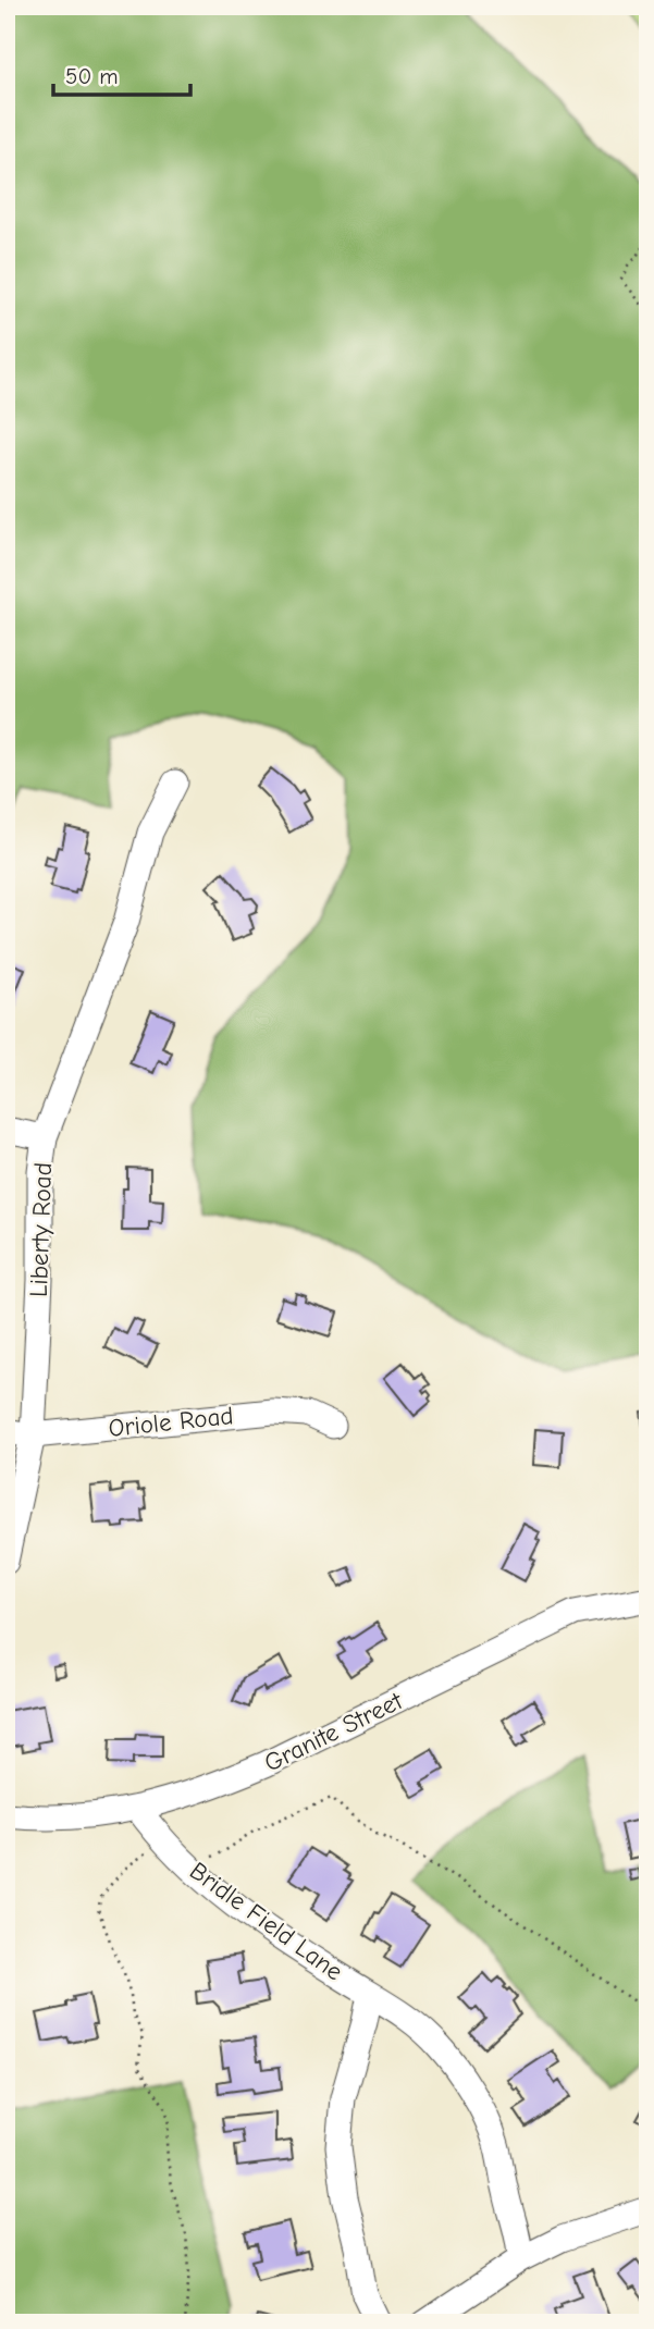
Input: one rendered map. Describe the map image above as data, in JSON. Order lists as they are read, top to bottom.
{
  "streets": {
    "street": [
      "Liberty Road",
      "Oriole Road",
      "Granite Street",
      "Bridle Field Lane"
    ]
  },
  "crossings": [
    ["Liberty Road", "Oriole Road"],
    ["Granite Street", "Bridle Field Lane"]
  ],
  "scale_bar": "50 m"
}
